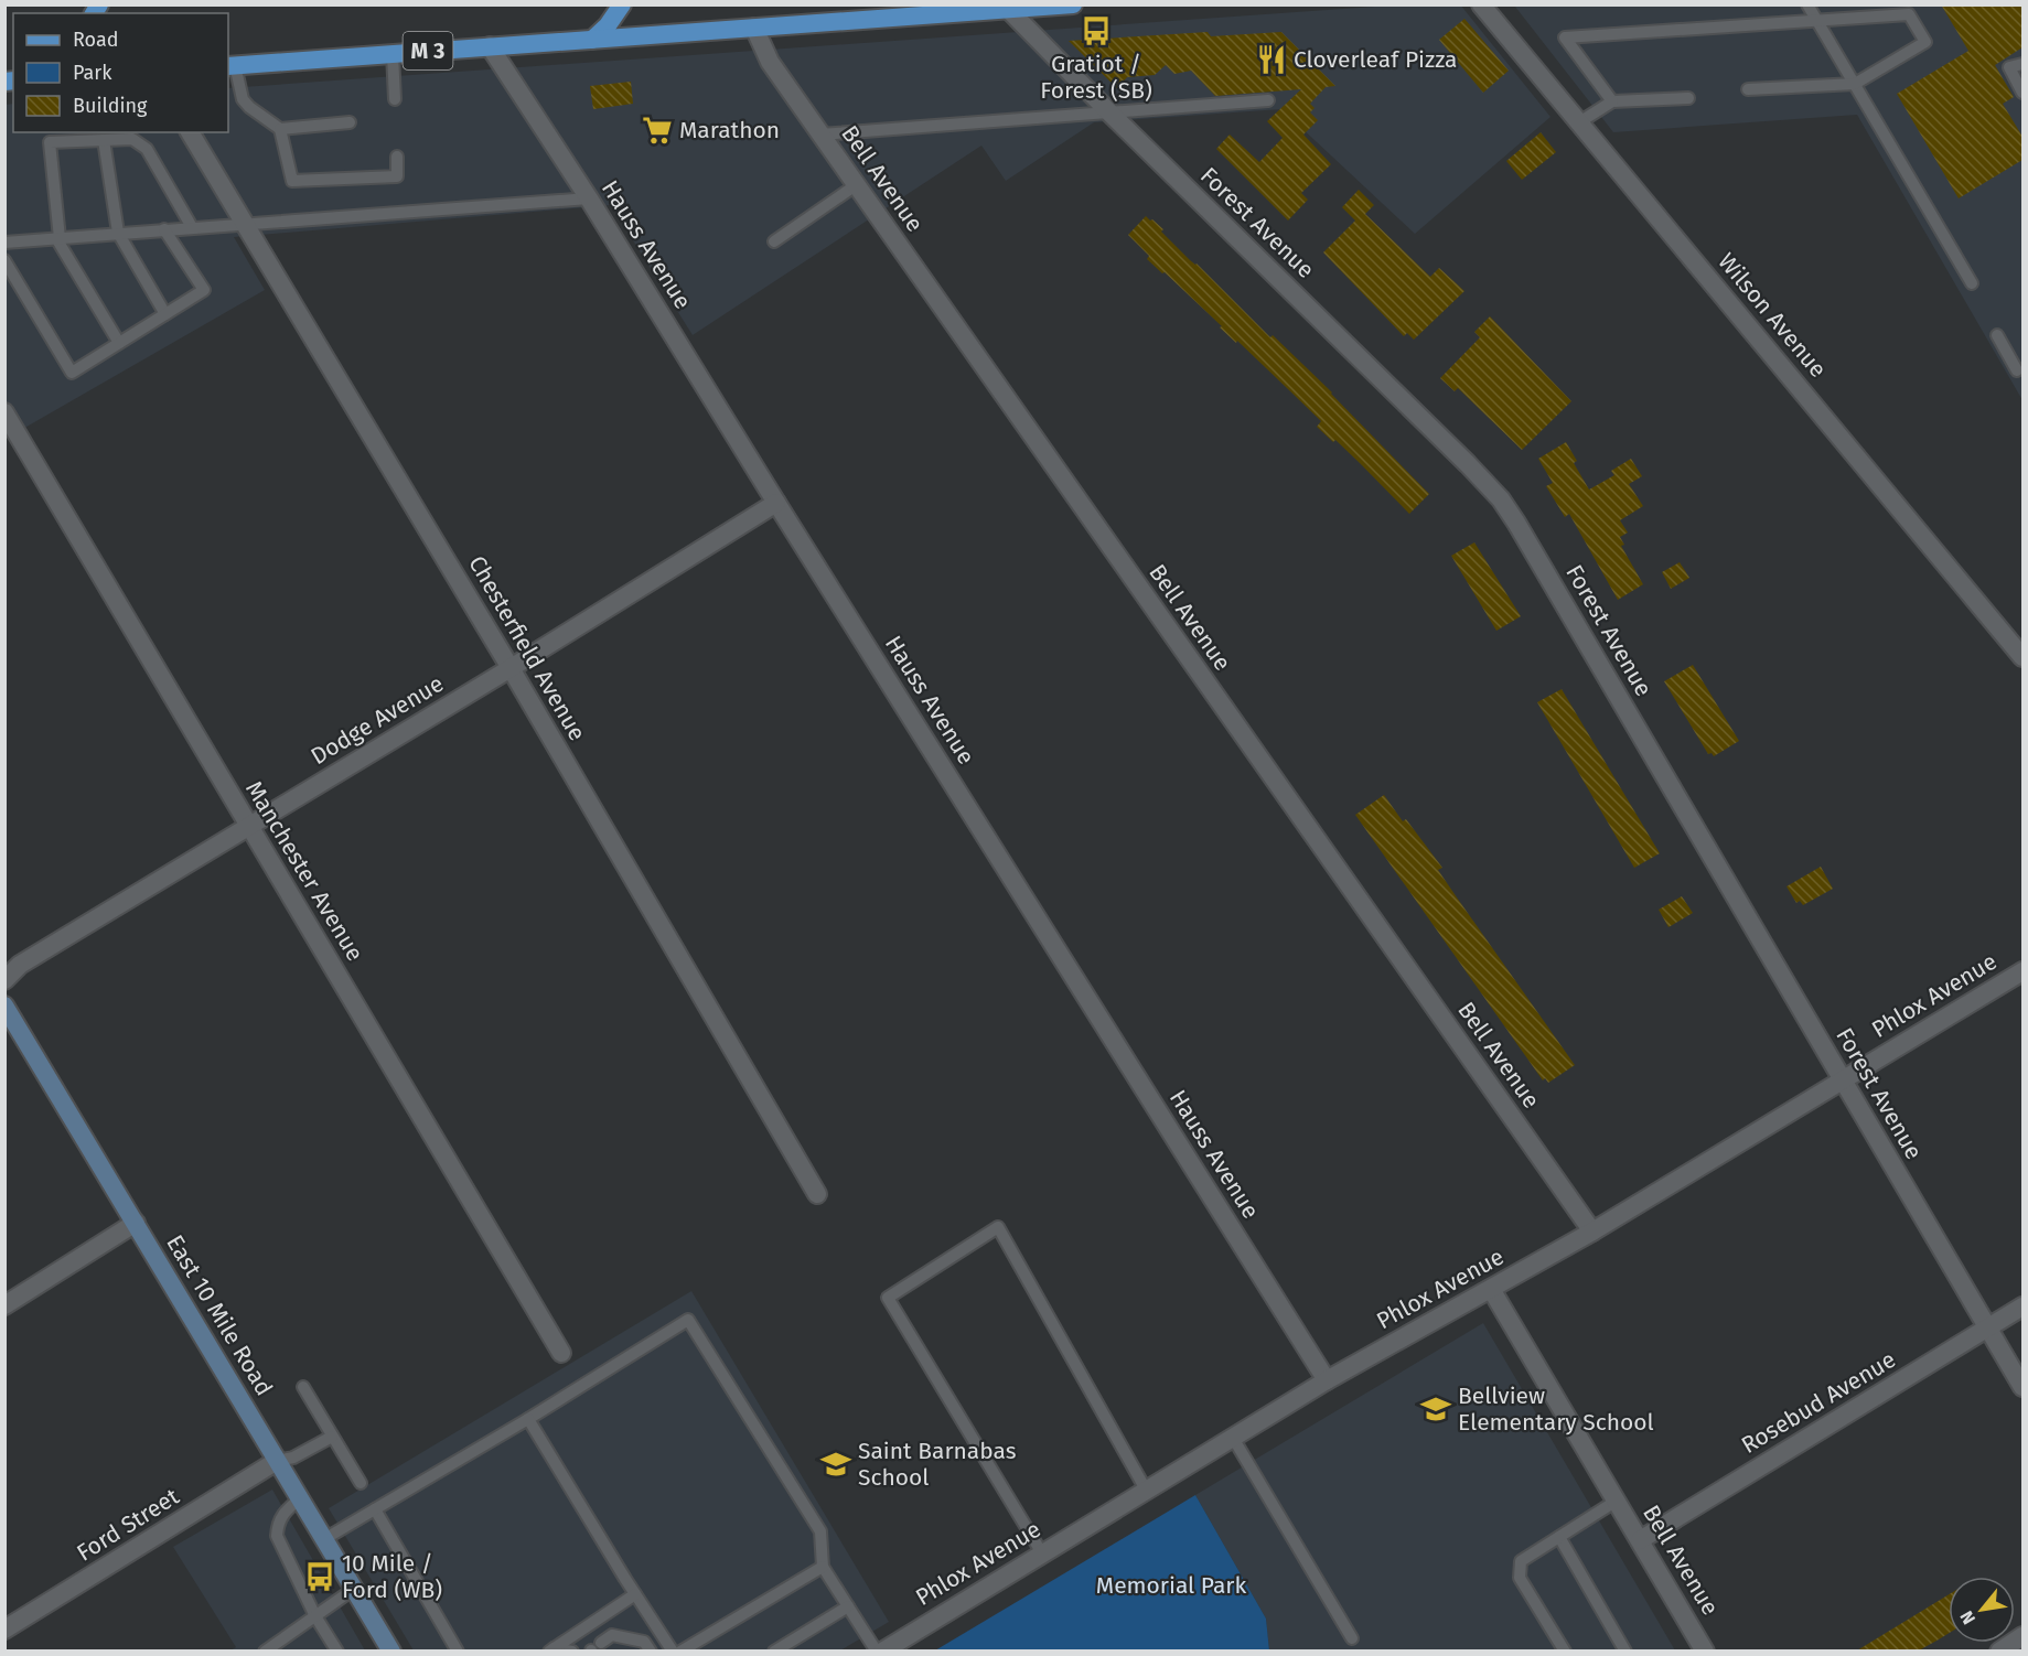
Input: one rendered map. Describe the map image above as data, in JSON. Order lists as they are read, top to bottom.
{
  "streets": {
    "main road": ["M 3", "East 10 Mile Road"],
    "street": [
      "Bell Avenue",
      "Forest Avenue",
      "Hauss Avenue",
      "Wilson Avenue",
      "Chesterfield Avenue",
      "Dodge Avenue",
      "Manchester Avenue",
      "Phlox Avenue",
      "Rosebud Avenue",
      "Ford Street"
    ]
  },
  "crossings": [
    ["M 3", "Bell Avenue"],
    ["M 3", "Forest Avenue"],
    ["M 3", "Hauss Avenue"],
    ["Bell Avenue", "Phlox Avenue"],
    ["Bell Avenue", "Rosebud Avenue"],
    ["Forest Avenue", "Phlox Avenue"],
    ["Forest Avenue", "Rosebud Avenue"],
    ["Hauss Avenue", "Dodge Avenue"],
    ["Hauss Avenue", "Phlox Avenue"],
    ["Chesterfield Avenue", "Dodge Avenue"],
    ["Dodge Avenue", "Manchester Avenue"],
    ["East 10 Mile Road", "Ford Street"]
  ],
  "parks": ["Memorial Park"],
  "places": {
    "bus stop": ["Gratiot / Forest (SB)", "10 Mile / Ford (WB)"],
    "restaurant": ["Cloverleaf Pizza"],
    "supermarket": ["Marathon"],
    "school or university": ["Bellview Elementary School", "Saint Barnabas School"]
  },
  "legend": ["Road", "Park", "Building"],
  "north": "bottom left"
}
